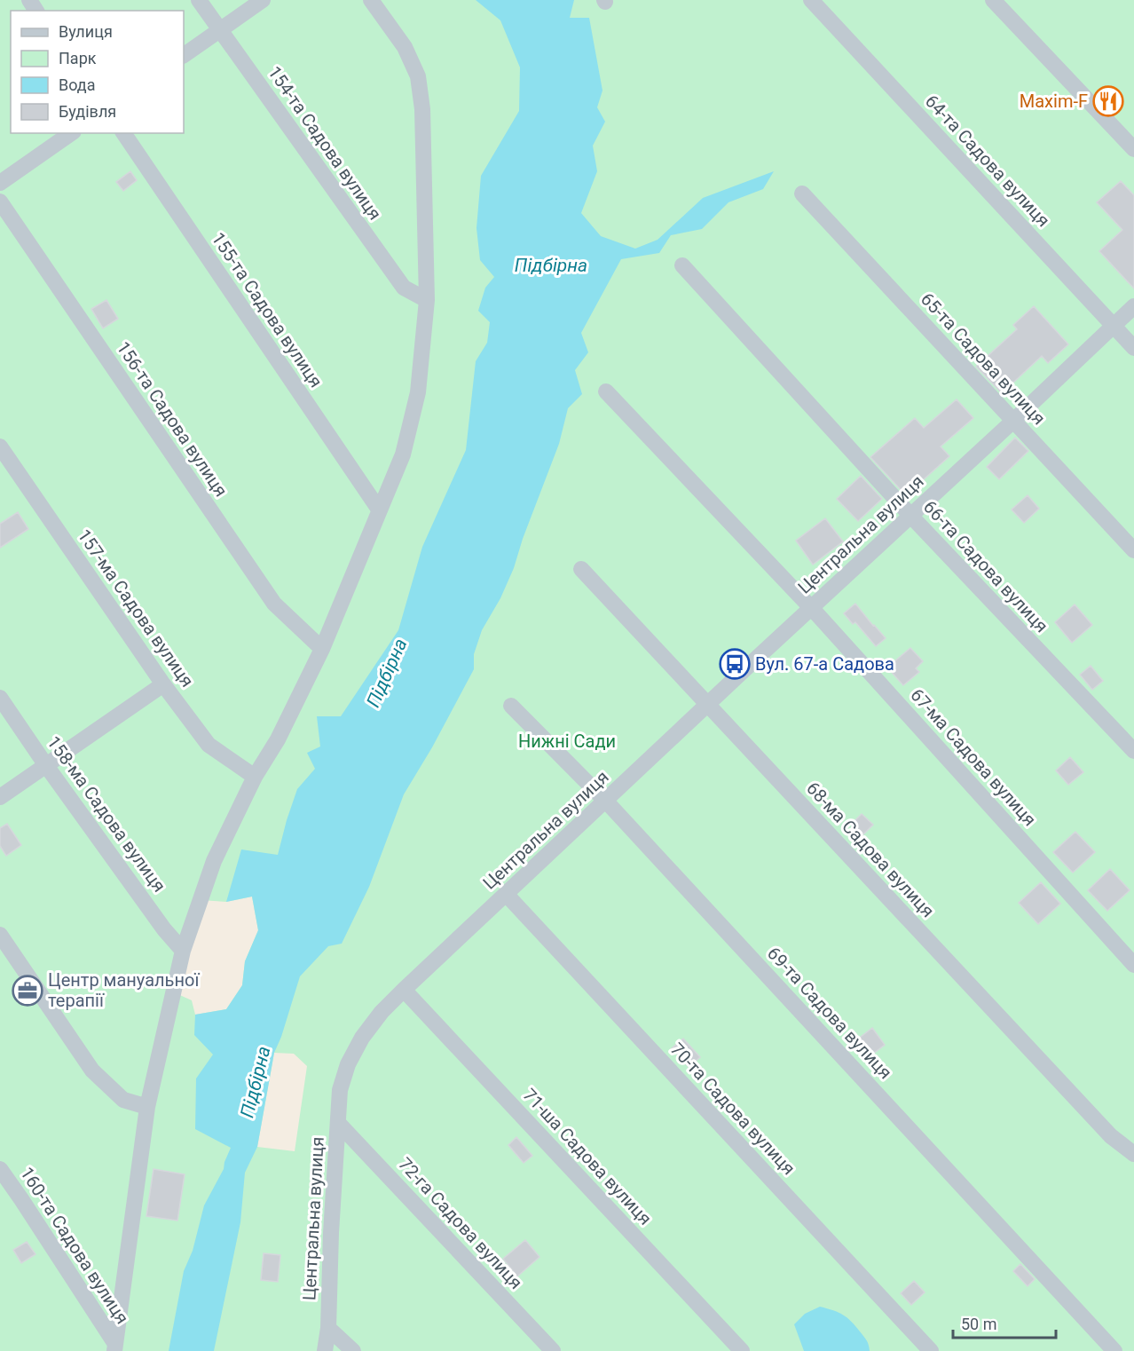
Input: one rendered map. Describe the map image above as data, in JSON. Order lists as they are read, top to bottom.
{
  "streets": {
    "street": [
      "154-та Садова вулиця",
      "64-та Садова вулиця",
      "155-та Садова вулиця",
      "65-та Садова вулиця",
      "156-та Садова вулиця",
      "Центральна вулиця",
      "66-та Садова вулиця",
      "157-ма Садова вулиця",
      "67-ма Садова вулиця",
      "158-ма Садова вулиця",
      "68-ма Садова вулиця",
      "69-та Садова вулиця",
      "70-та Садова вулиця",
      "71-ша Садова вулиця",
      "72-га Садова вулиця",
      "160-та Садова вулиця"
    ]
  },
  "crossings": [
    ["64-та Садова вулиця", "Центральна вулиця"],
    ["65-та Садова вулиця", "Центральна вулиця"],
    ["Центральна вулиця", "66-та Садова вулиця"],
    ["Центральна вулиця", "67-ма Садова вулиця"],
    ["Центральна вулиця", "68-ма Садова вулиця"],
    ["Центральна вулиця", "69-та Садова вулиця"],
    ["Центральна вулиця", "70-та Садова вулиця"],
    ["Центральна вулиця", "71-ша Садова вулиця"],
    ["Центральна вулиця", "72-га Садова вулиця"]
  ],
  "water": ["Підбірна"],
  "parks": ["Нижні Сади"],
  "places": {
    "restaurant": ["Maxim-F"],
    "bus stop": ["Вул. 67-а Садова"],
    "office": ["Центр мануальної терапії"]
  },
  "legend": [
    "Вулиця",
    "Парк",
    "Вода",
    "Будівля"
  ],
  "scale_bar": "50 m"
}
